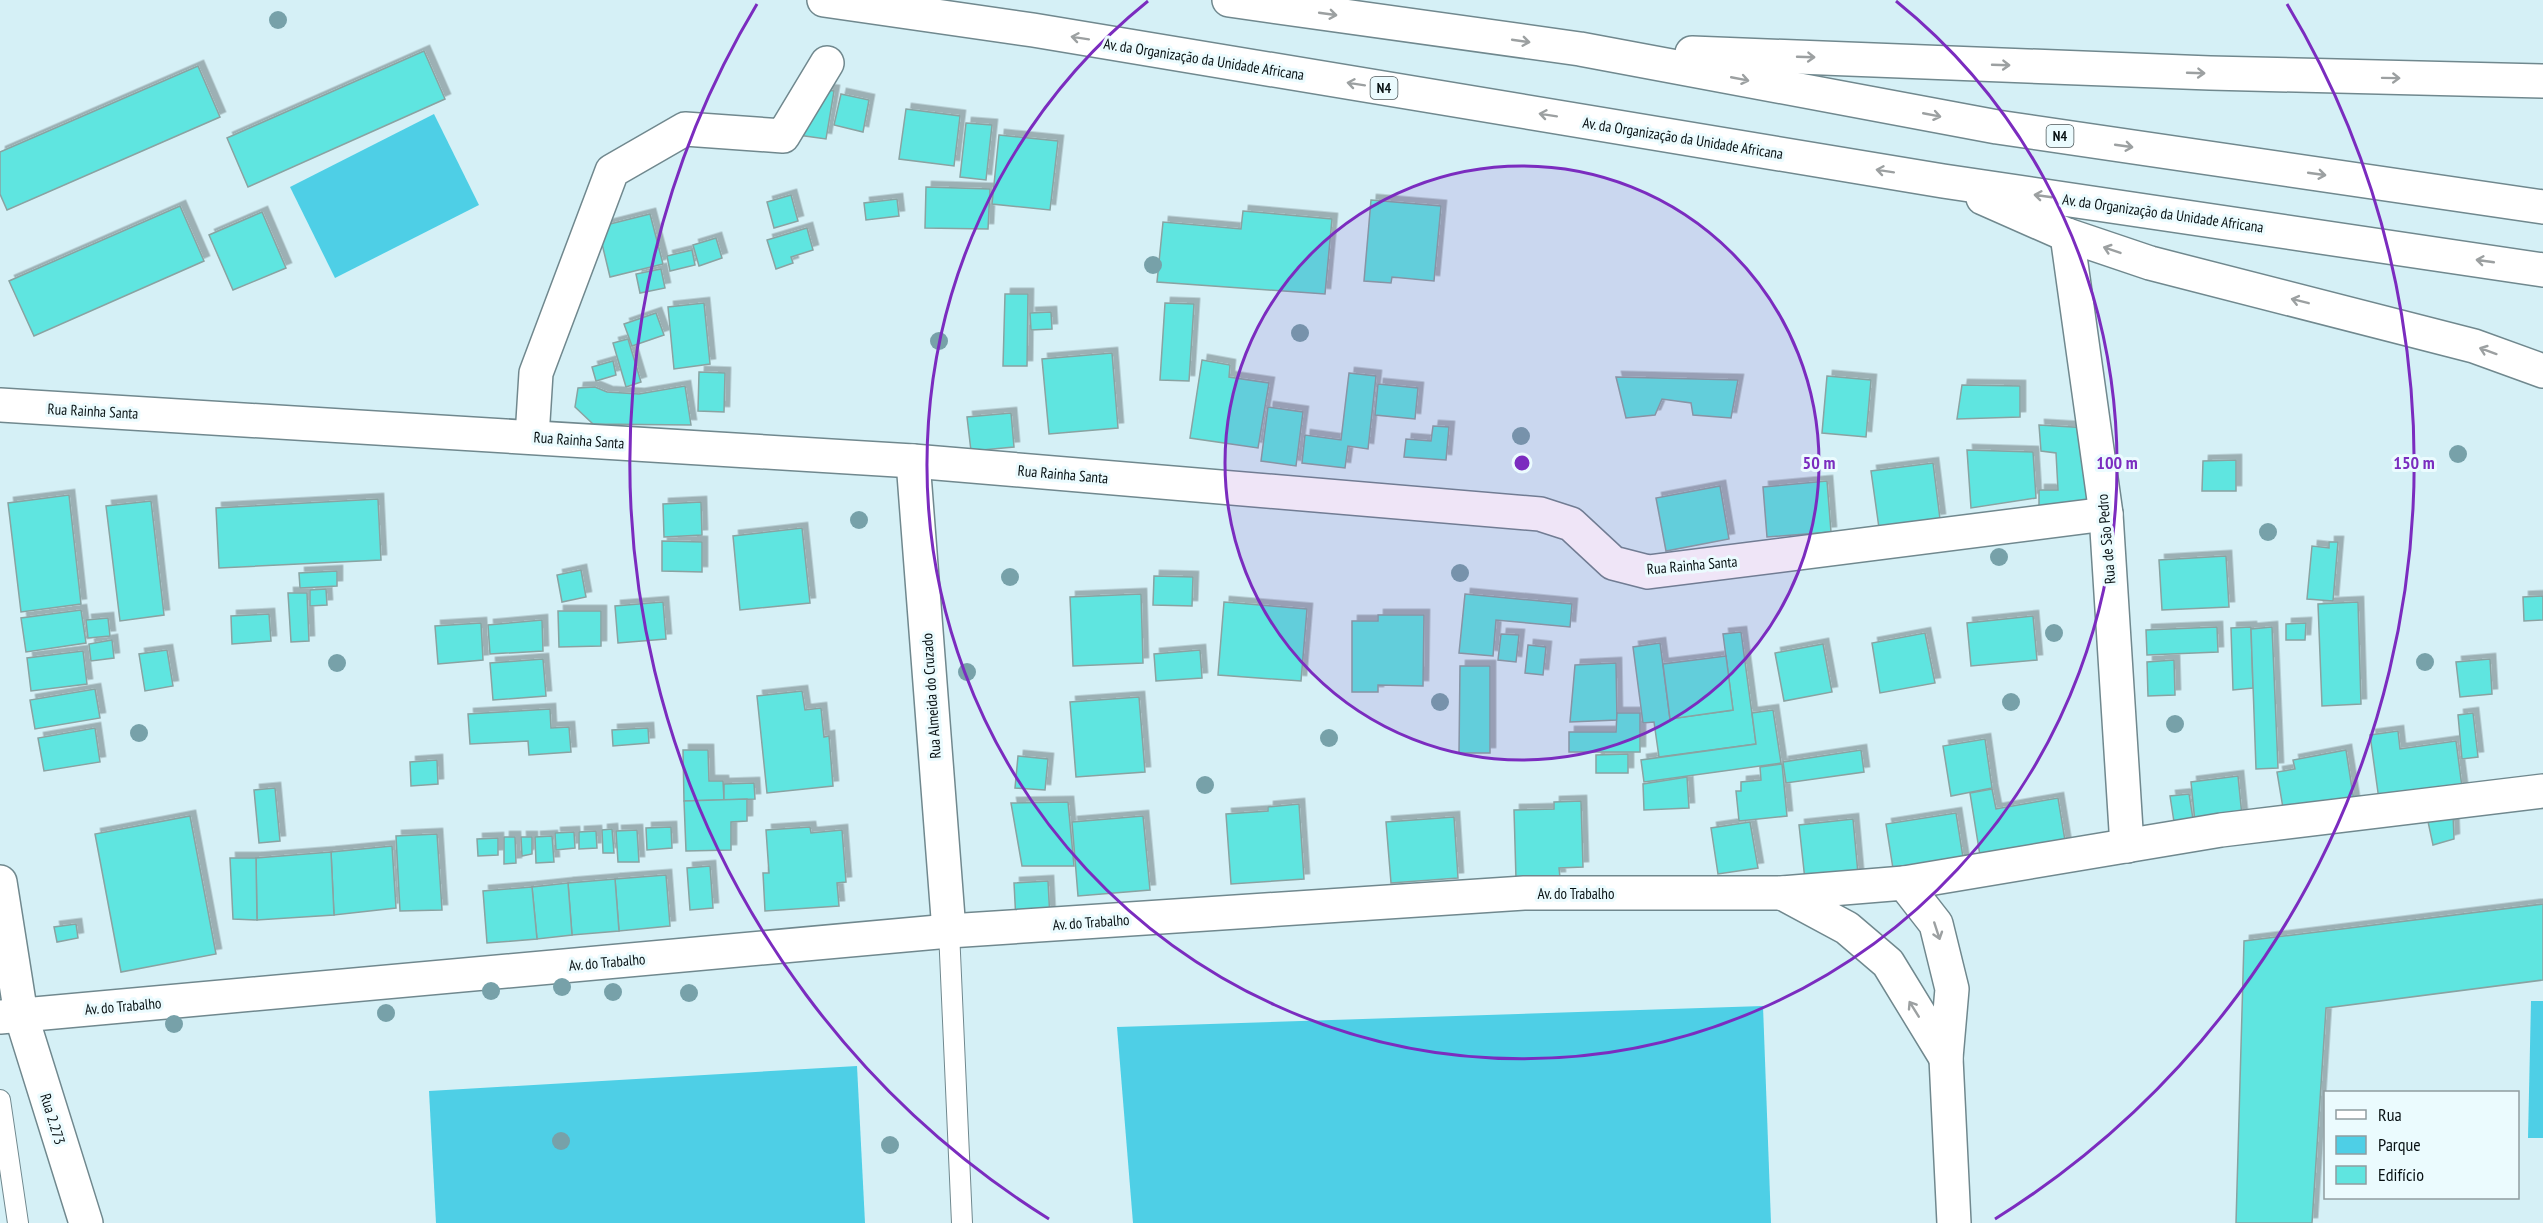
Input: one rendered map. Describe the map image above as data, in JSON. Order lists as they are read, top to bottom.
{
  "streets": {
    "main road": [
      "Av. da Organização da Unidade Africana",
      "N4",
      "Rua Rainha Santa",
      "Rua de São Pedro",
      "Rua Almeida do Cruzado",
      "Av. do Trabalho",
      "Rua 2.273"
    ]
  },
  "crossings": [
    ["Rua Rainha Santa", "Rua de São Pedro"],
    ["Rua Rainha Santa", "Rua Almeida do Cruzado"],
    ["Rua Almeida do Cruzado", "Av. do Trabalho"],
    ["Av. do Trabalho", "Rua 2.273"]
  ],
  "legend": ["Rua", "Parque", "Edifício"],
  "rings": ["50 m", "100 m", "150 m"]
}
